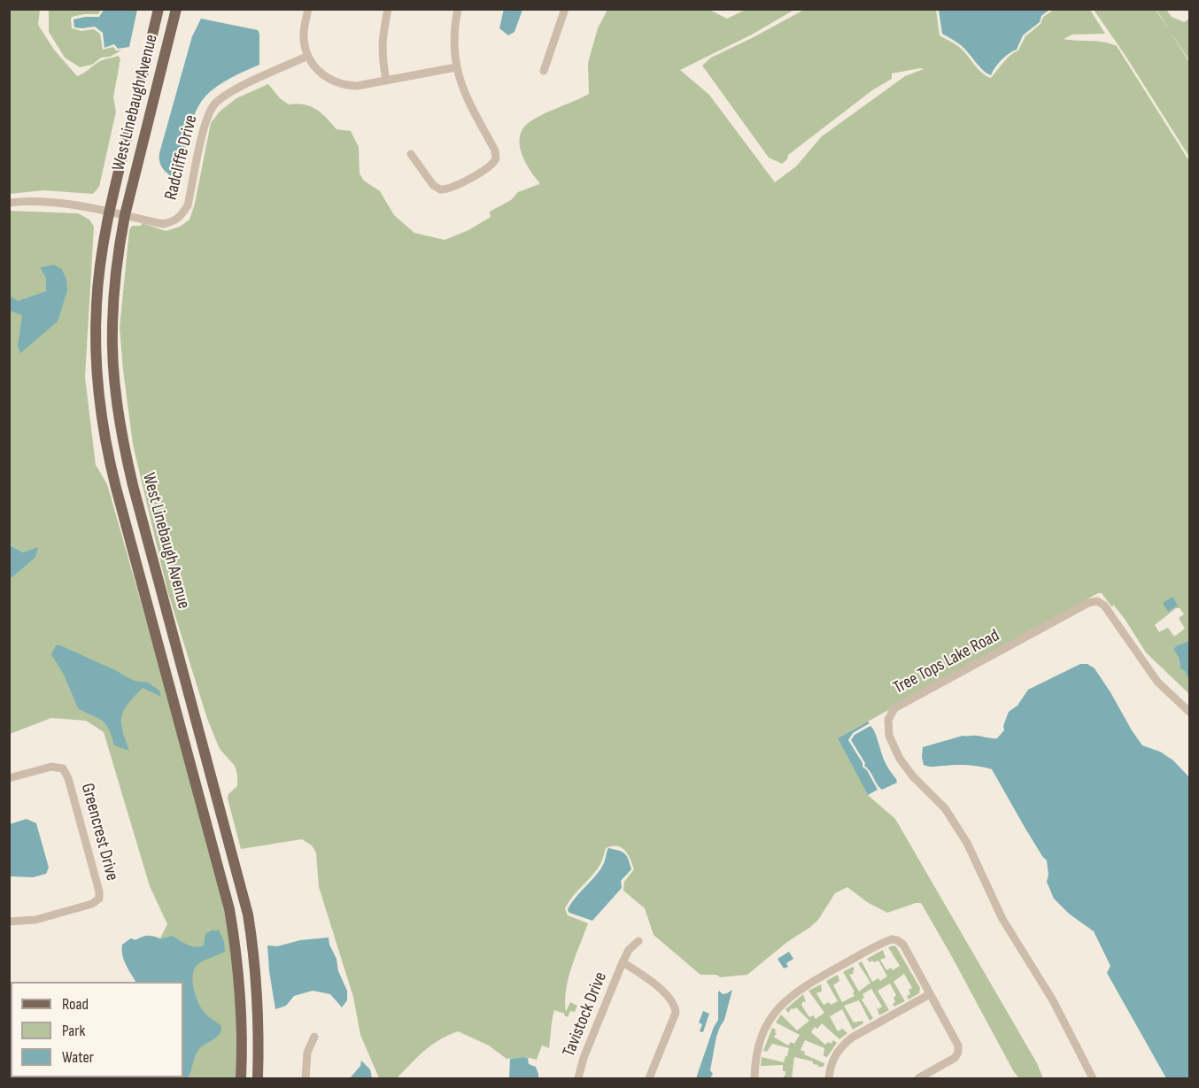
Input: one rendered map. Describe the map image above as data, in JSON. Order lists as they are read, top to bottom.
{
  "streets": {
    "main road": ["West Linebaugh Avenue"],
    "street": [
      "Radcliffe Drive",
      "Tree Tops Lake Road",
      "Greencrest Drive",
      "Tavistock Drive"
    ]
  },
  "crossings": [
    ["West Linebaugh Avenue", "Radcliffe Drive"]
  ],
  "legend": ["Road", "Park", "Water"]
}
